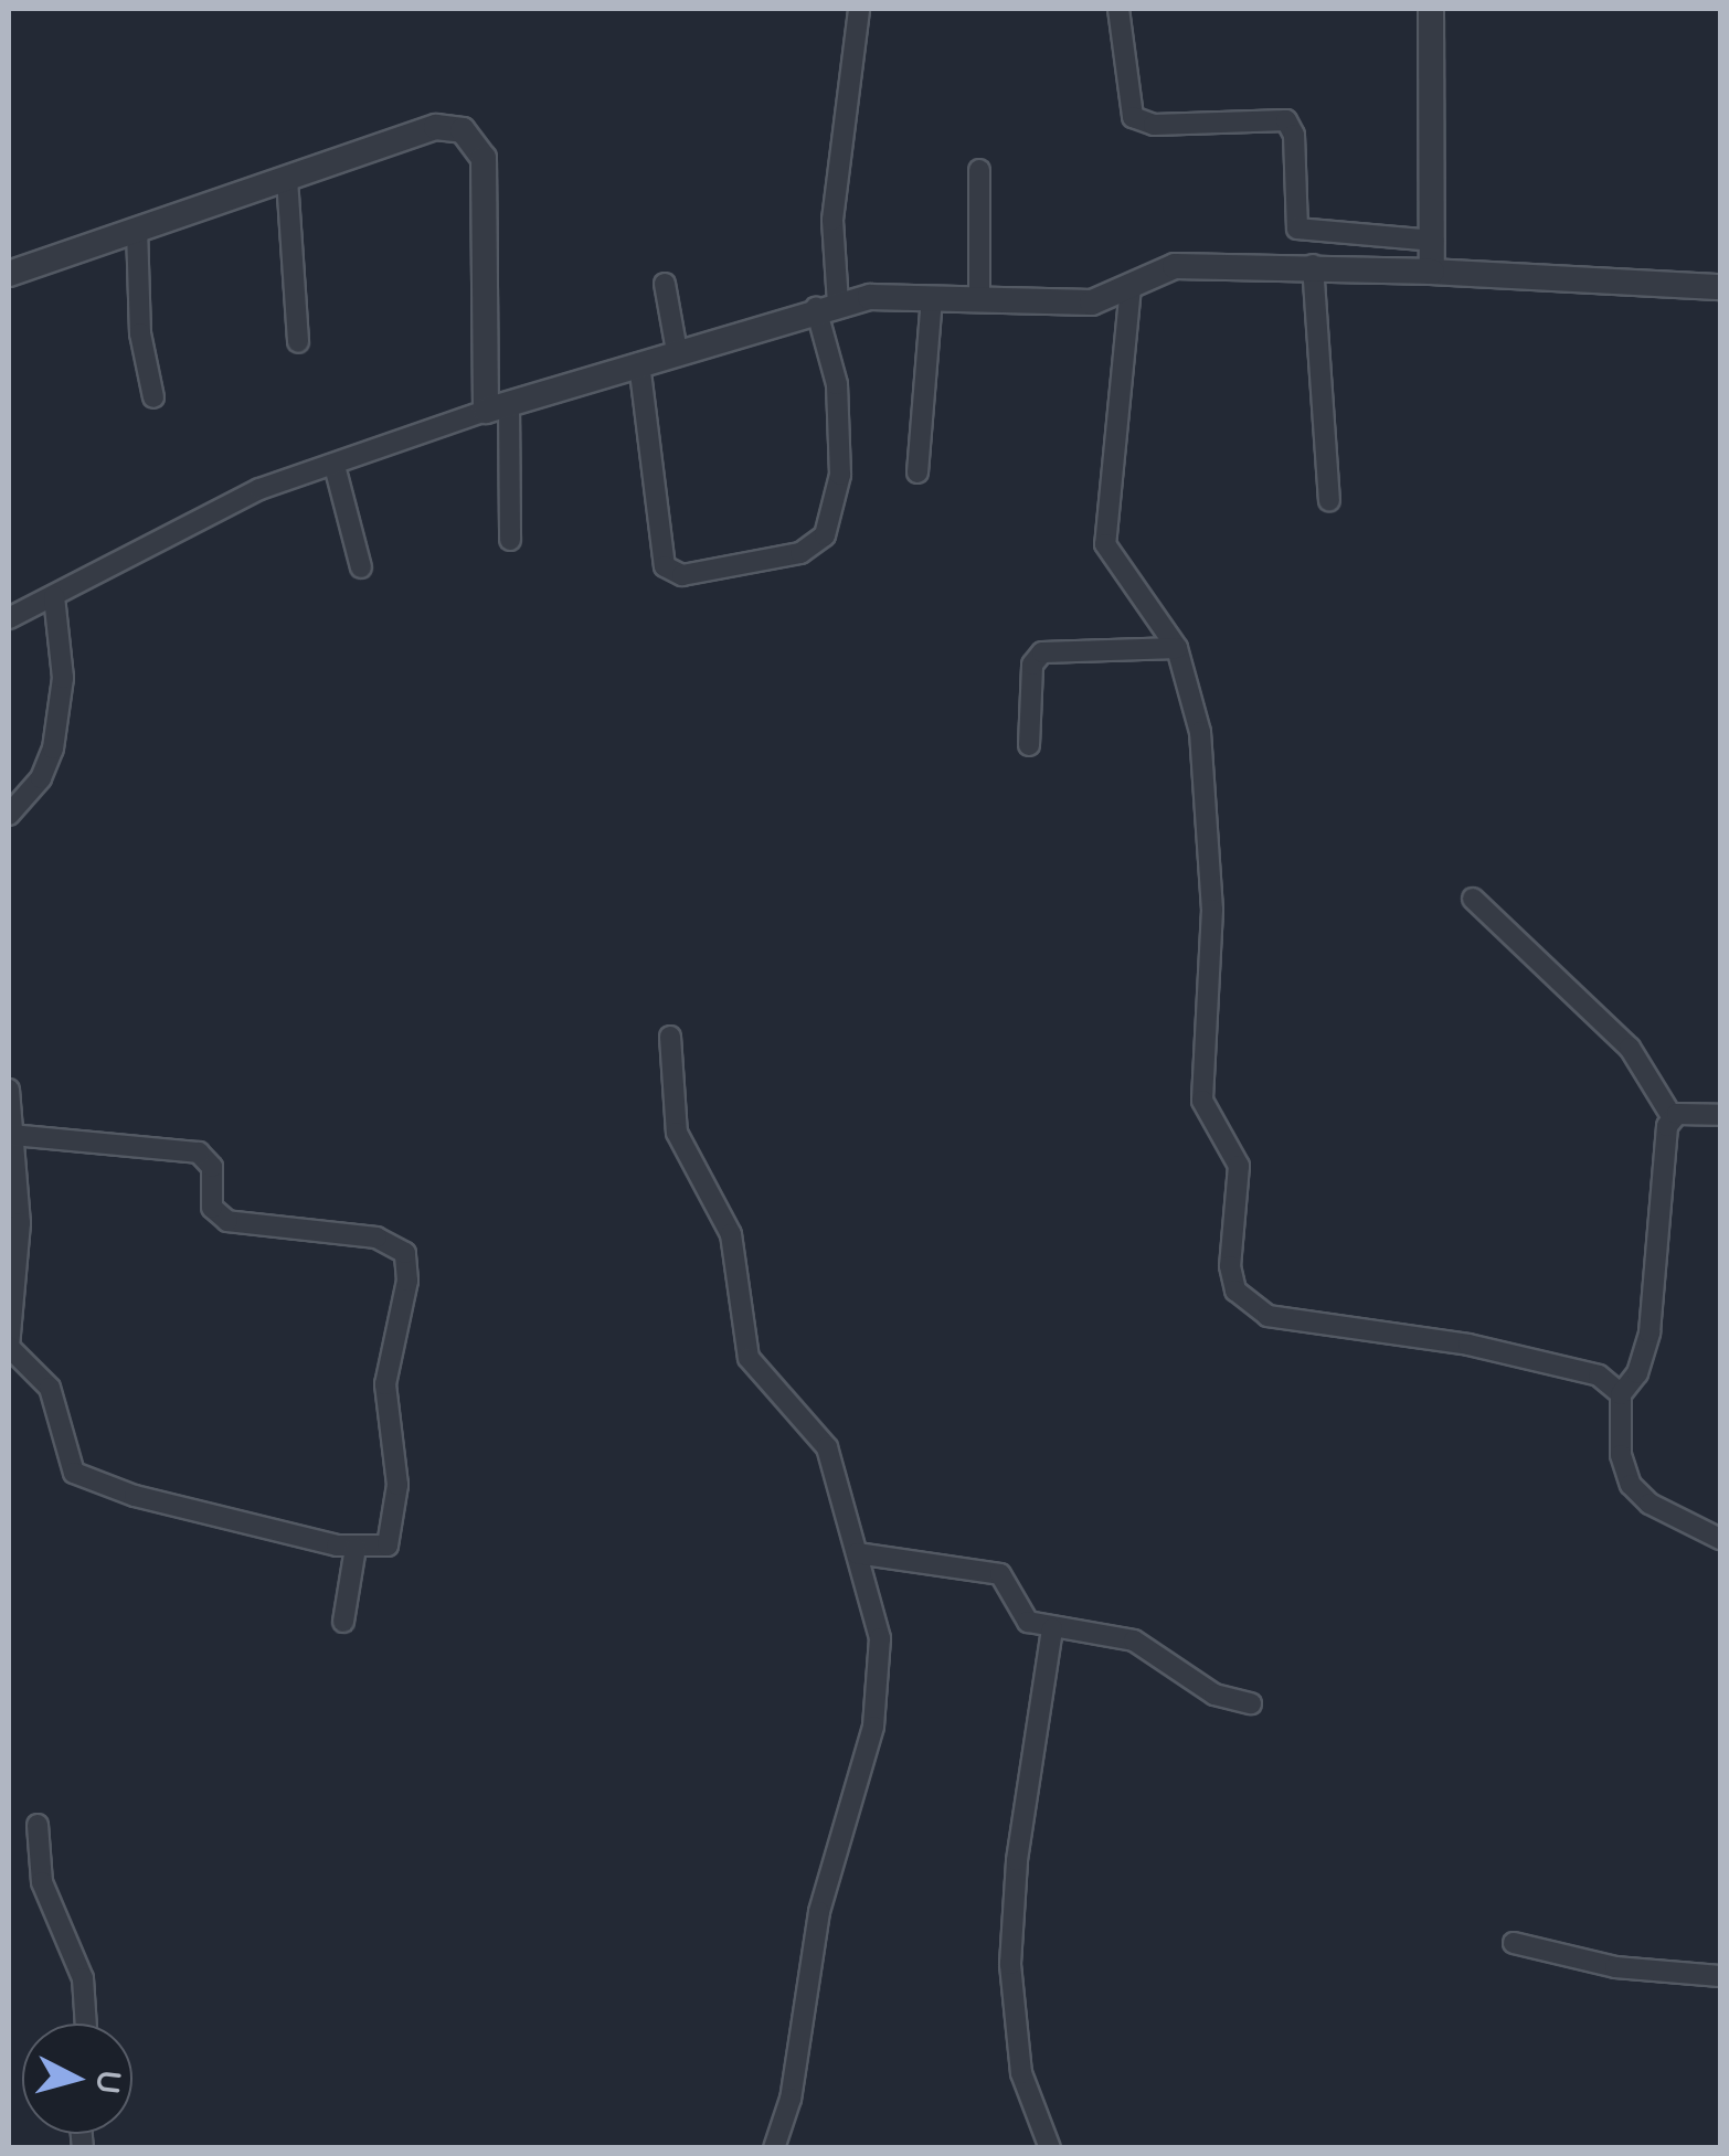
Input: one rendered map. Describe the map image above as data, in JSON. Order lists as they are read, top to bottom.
{
  "north": "right"
}
